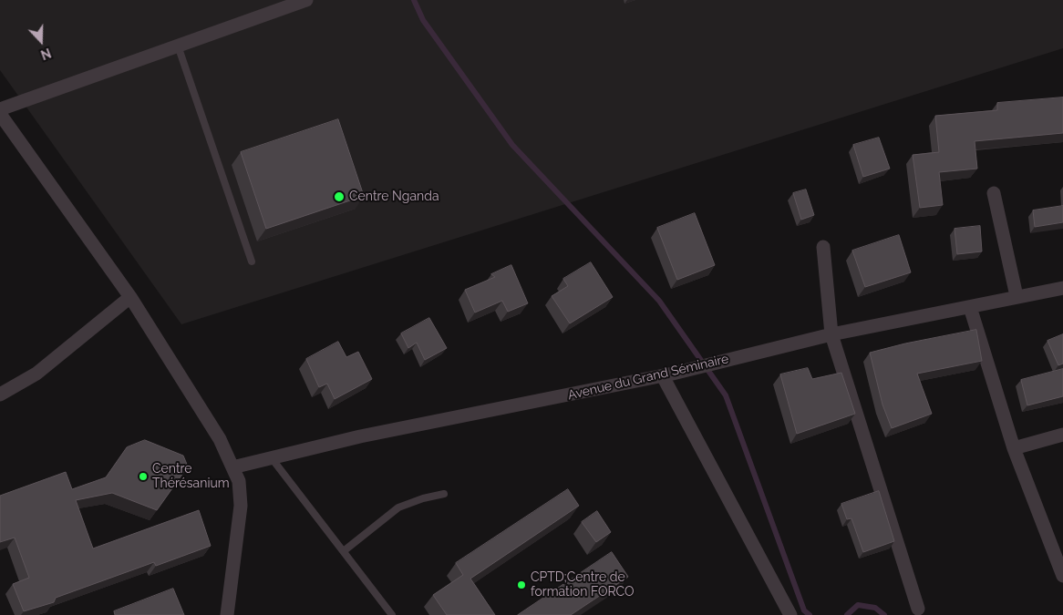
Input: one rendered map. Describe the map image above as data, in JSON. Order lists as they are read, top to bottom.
{
  "streets": {
    "street": ["Avenue du Grand Séminaire"]
  },
  "places": ["Centre Nganda", "Centre Thérésanium", "CPTD;Centre de formation FORCO"],
  "north": "bottom"
}
